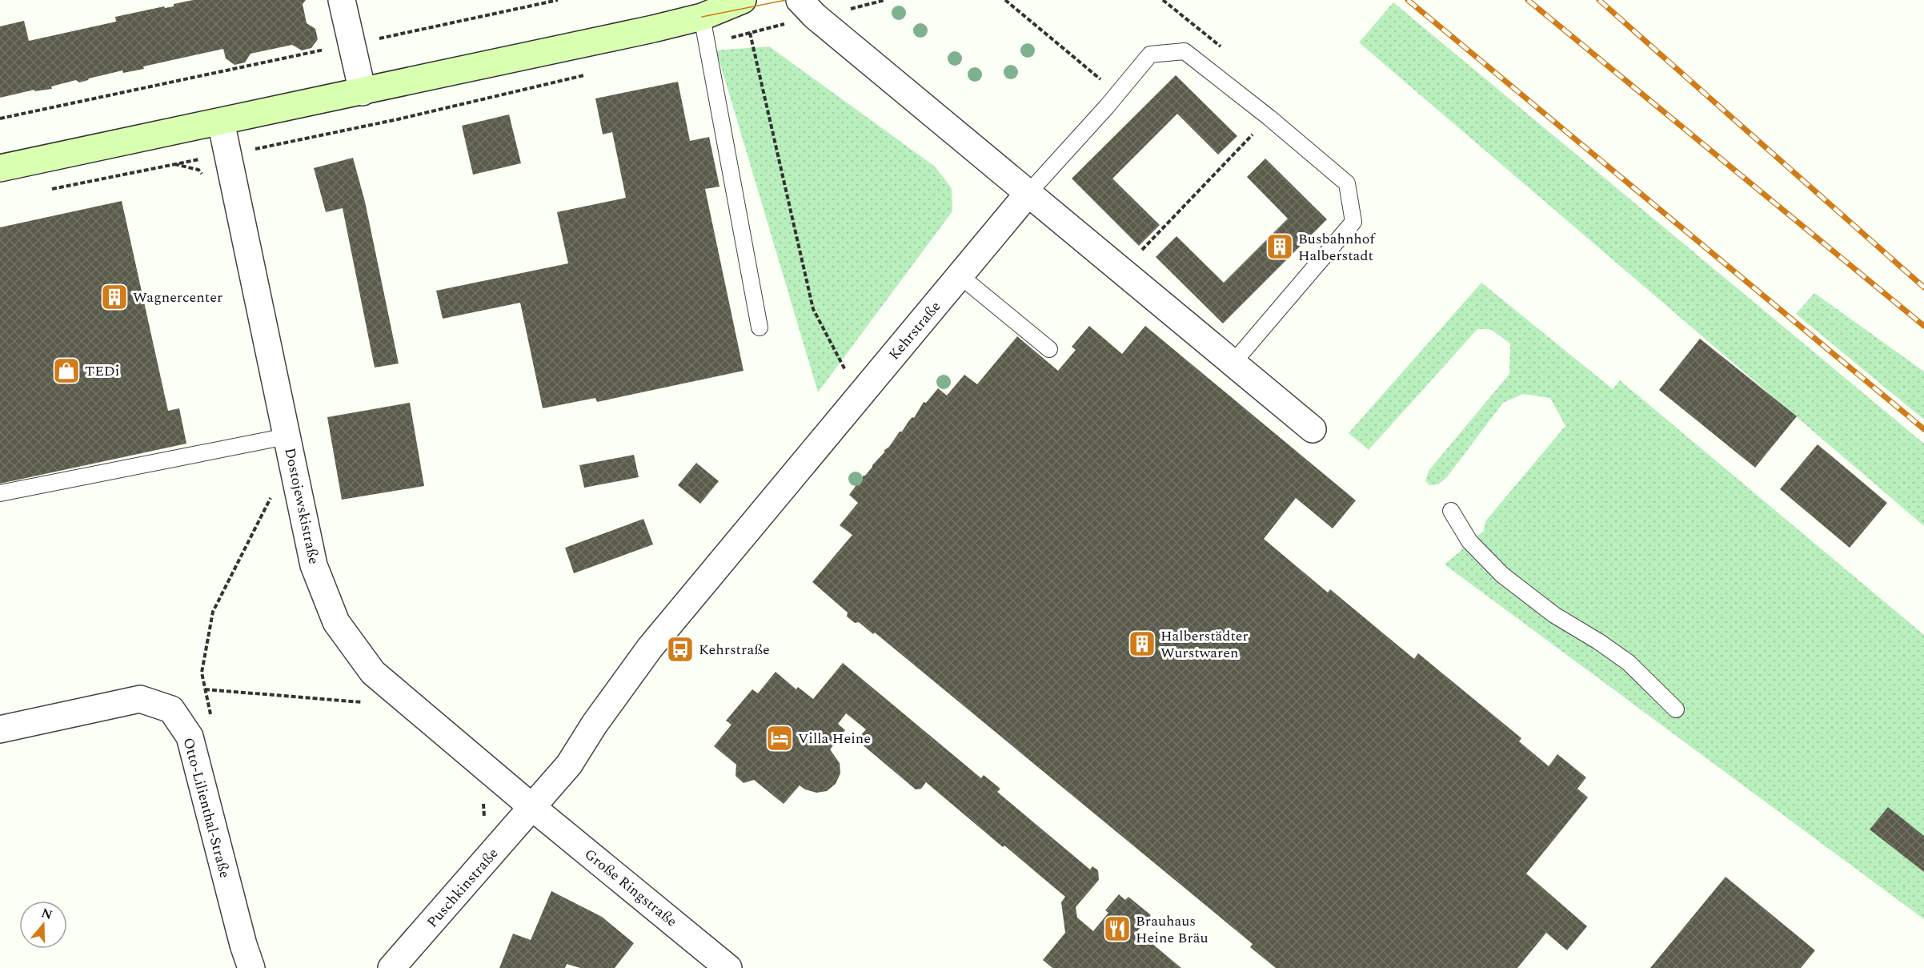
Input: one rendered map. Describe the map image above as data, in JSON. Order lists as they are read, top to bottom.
{
  "streets": {
    "street": [
      "Kehrstraße",
      "Dostojewskistraße",
      "Otto-Lilienthal-Straße",
      "Puschkinstraße",
      "Große Ringstraße"
    ]
  },
  "crossings": [
    ["Kehrstraße", "Dostojewskistraße"],
    ["Kehrstraße", "Puschkinstraße"],
    ["Kehrstraße", "Große Ringstraße"],
    ["Dostojewskistraße", "Puschkinstraße"],
    ["Dostojewskistraße", "Große Ringstraße"],
    ["Puschkinstraße", "Große Ringstraße"]
  ],
  "places": {
    "building": ["Busbahnhof Halberstadt", "Wagnercenter", "Halberstädter Wurstwaren"],
    "shop": ["TEDi"],
    "bus stop": ["Kehrstraße"],
    "hotel": ["Villa Heine"],
    "restaurant": ["Brauhaus Heine Bräu"]
  },
  "north": "top"
}
